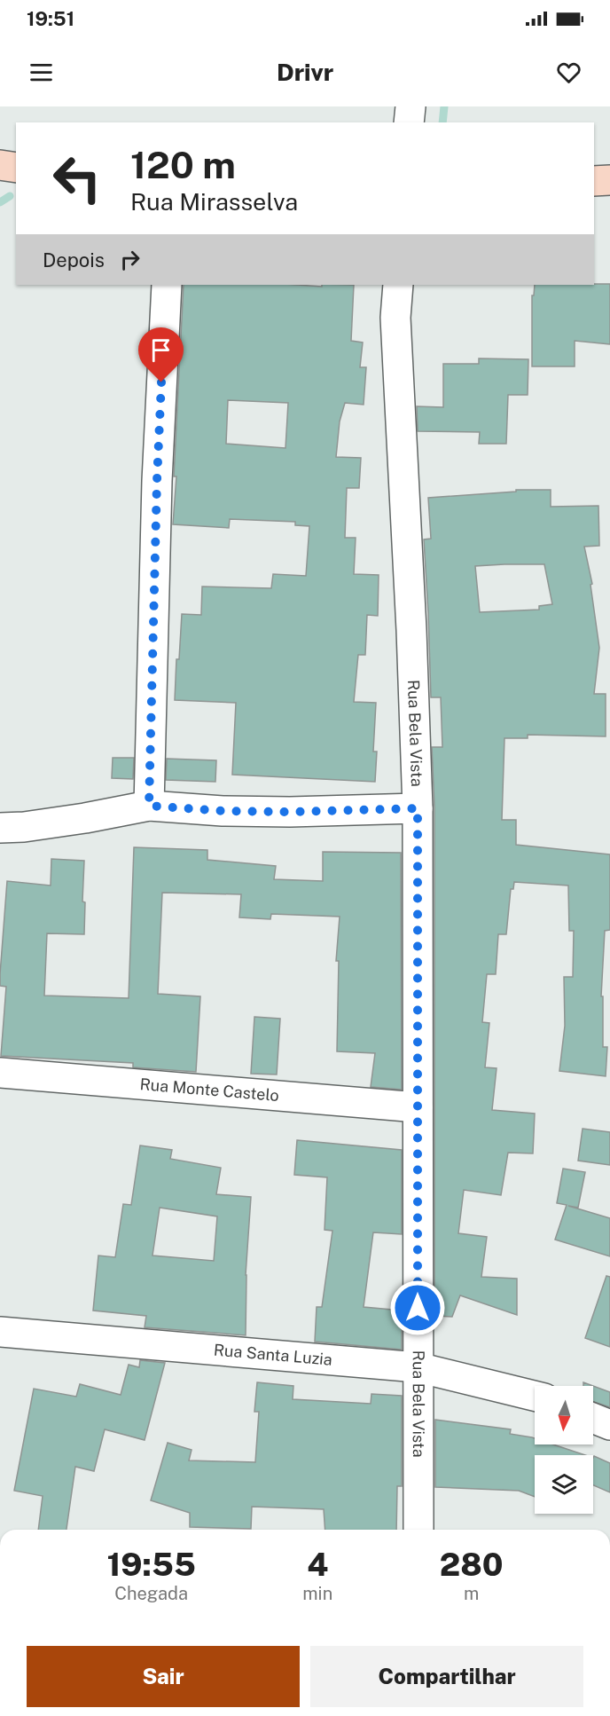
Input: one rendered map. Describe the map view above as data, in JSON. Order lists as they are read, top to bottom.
{
  "streets": {
    "street": ["Rua Bela Vista", "Rua Monte Castelo", "Rua Santa Luzia"]
  },
  "crossings": [
    ["Rua Bela Vista", "Rua Monte Castelo"],
    ["Rua Bela Vista", "Rua Santa Luzia"]
  ],
  "north": "bottom",
  "page": {
    "status": "19:51",
    "header": "Drivr",
    "turn": ["120 m", "Rua Mirasselva"],
    "then": "Depois",
    "eta": [
      "19:55",
      "Chegada",
      "4",
      "min",
      "280",
      "m"
    ],
    "buttons": ["Sair", "Compartilhar"]
  }
}
